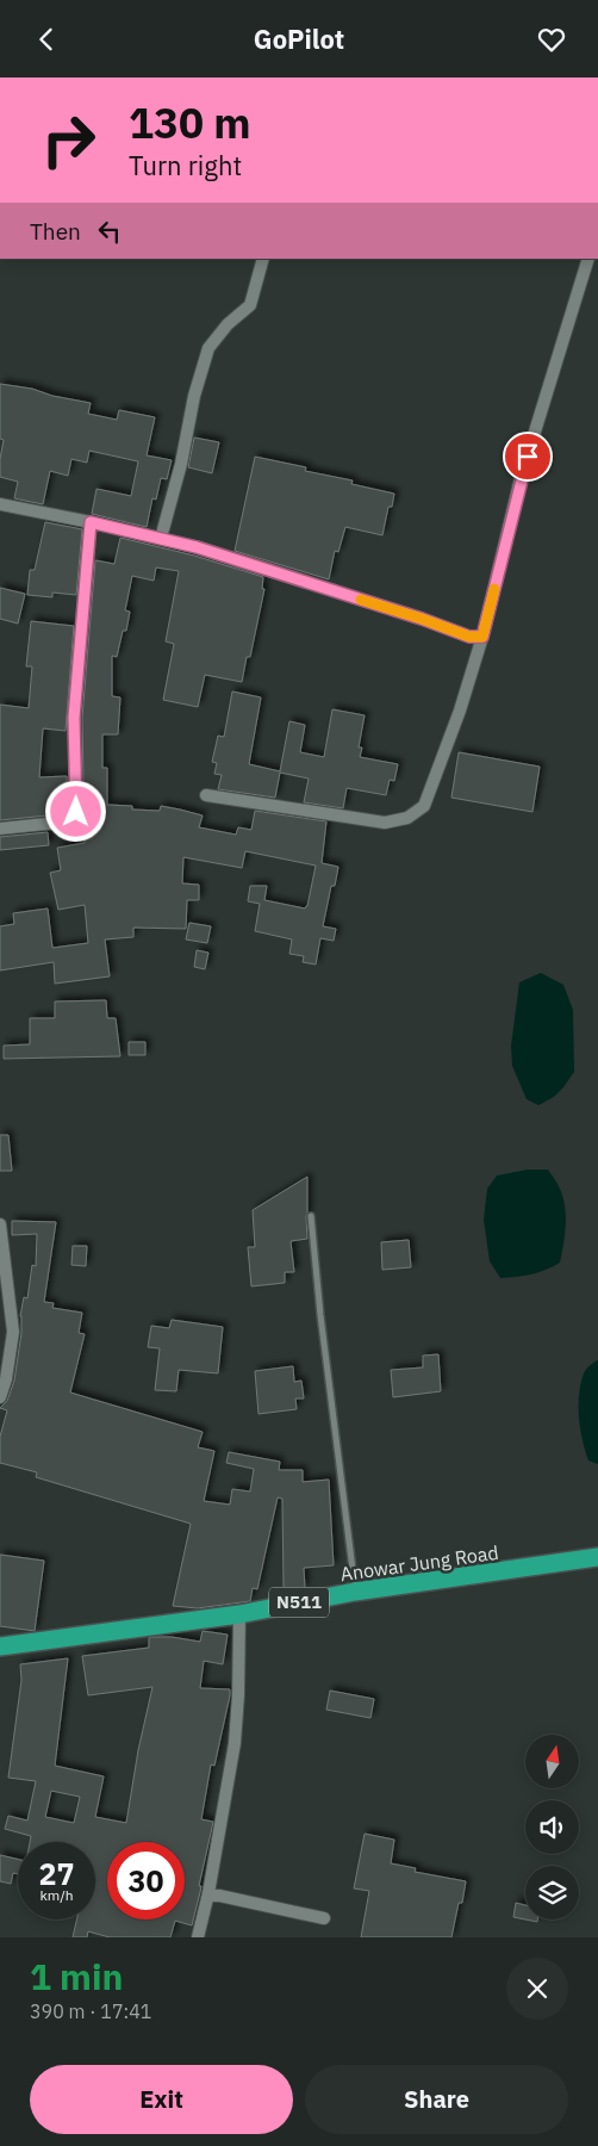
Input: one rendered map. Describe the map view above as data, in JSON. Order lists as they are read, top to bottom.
{
  "streets": {
    "highway": ["Anowar Jung Road", "N511"]
  },
  "north": "top",
  "page": {
    "header": "GoPilot",
    "turn": ["130 m", "Turn right"],
    "then": "Then",
    "speed": "27 km/h",
    "limit": "30",
    "heading": ["1 min", "390 m · 17:41"],
    "buttons": ["Exit", "Share"]
  }
}
